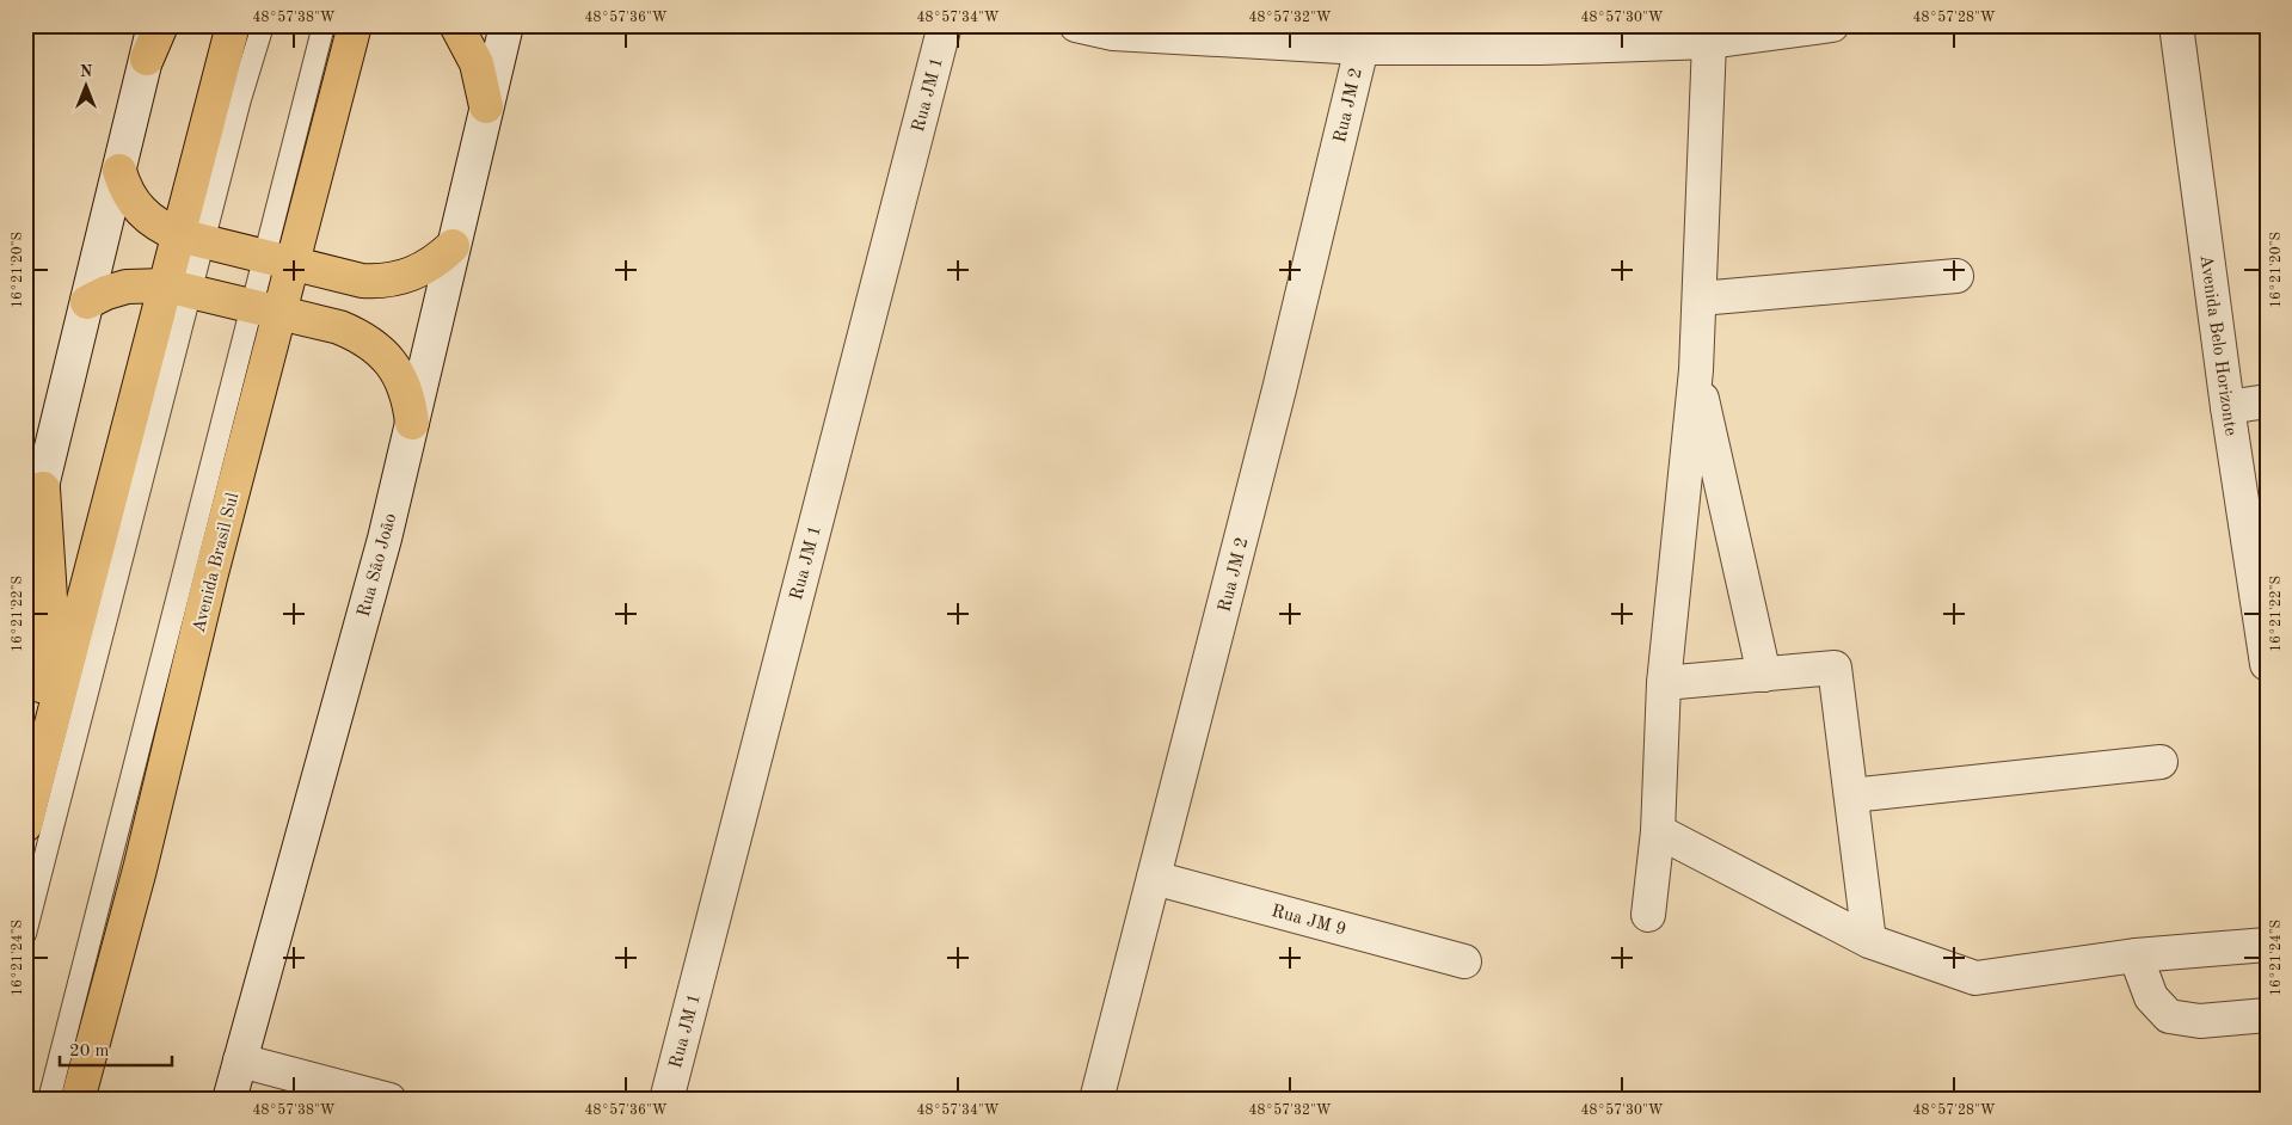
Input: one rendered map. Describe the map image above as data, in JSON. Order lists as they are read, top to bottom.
{
  "streets": {
    "main road": ["Avenida Brasil Sul"],
    "street": [
      "Rua JM 1",
      "Rua JM 2",
      "Avenida Belo Horizonte",
      "Rua São João",
      "Rua JM 9"
    ]
  },
  "crossings": [
    ["Rua JM 2", "Rua JM 9"]
  ],
  "scale_bar": "20 m",
  "north": "top",
  "coordinates": [
    "48°57'38\"W",
    "48°57'36\"W",
    "48°57'34\"W",
    "48°57'32\"W",
    "48°57'30\"W",
    "48°57'28\"W",
    "16°21'20\"S",
    "16°21'22\"S",
    "16°21'24\"S"
  ]
}
